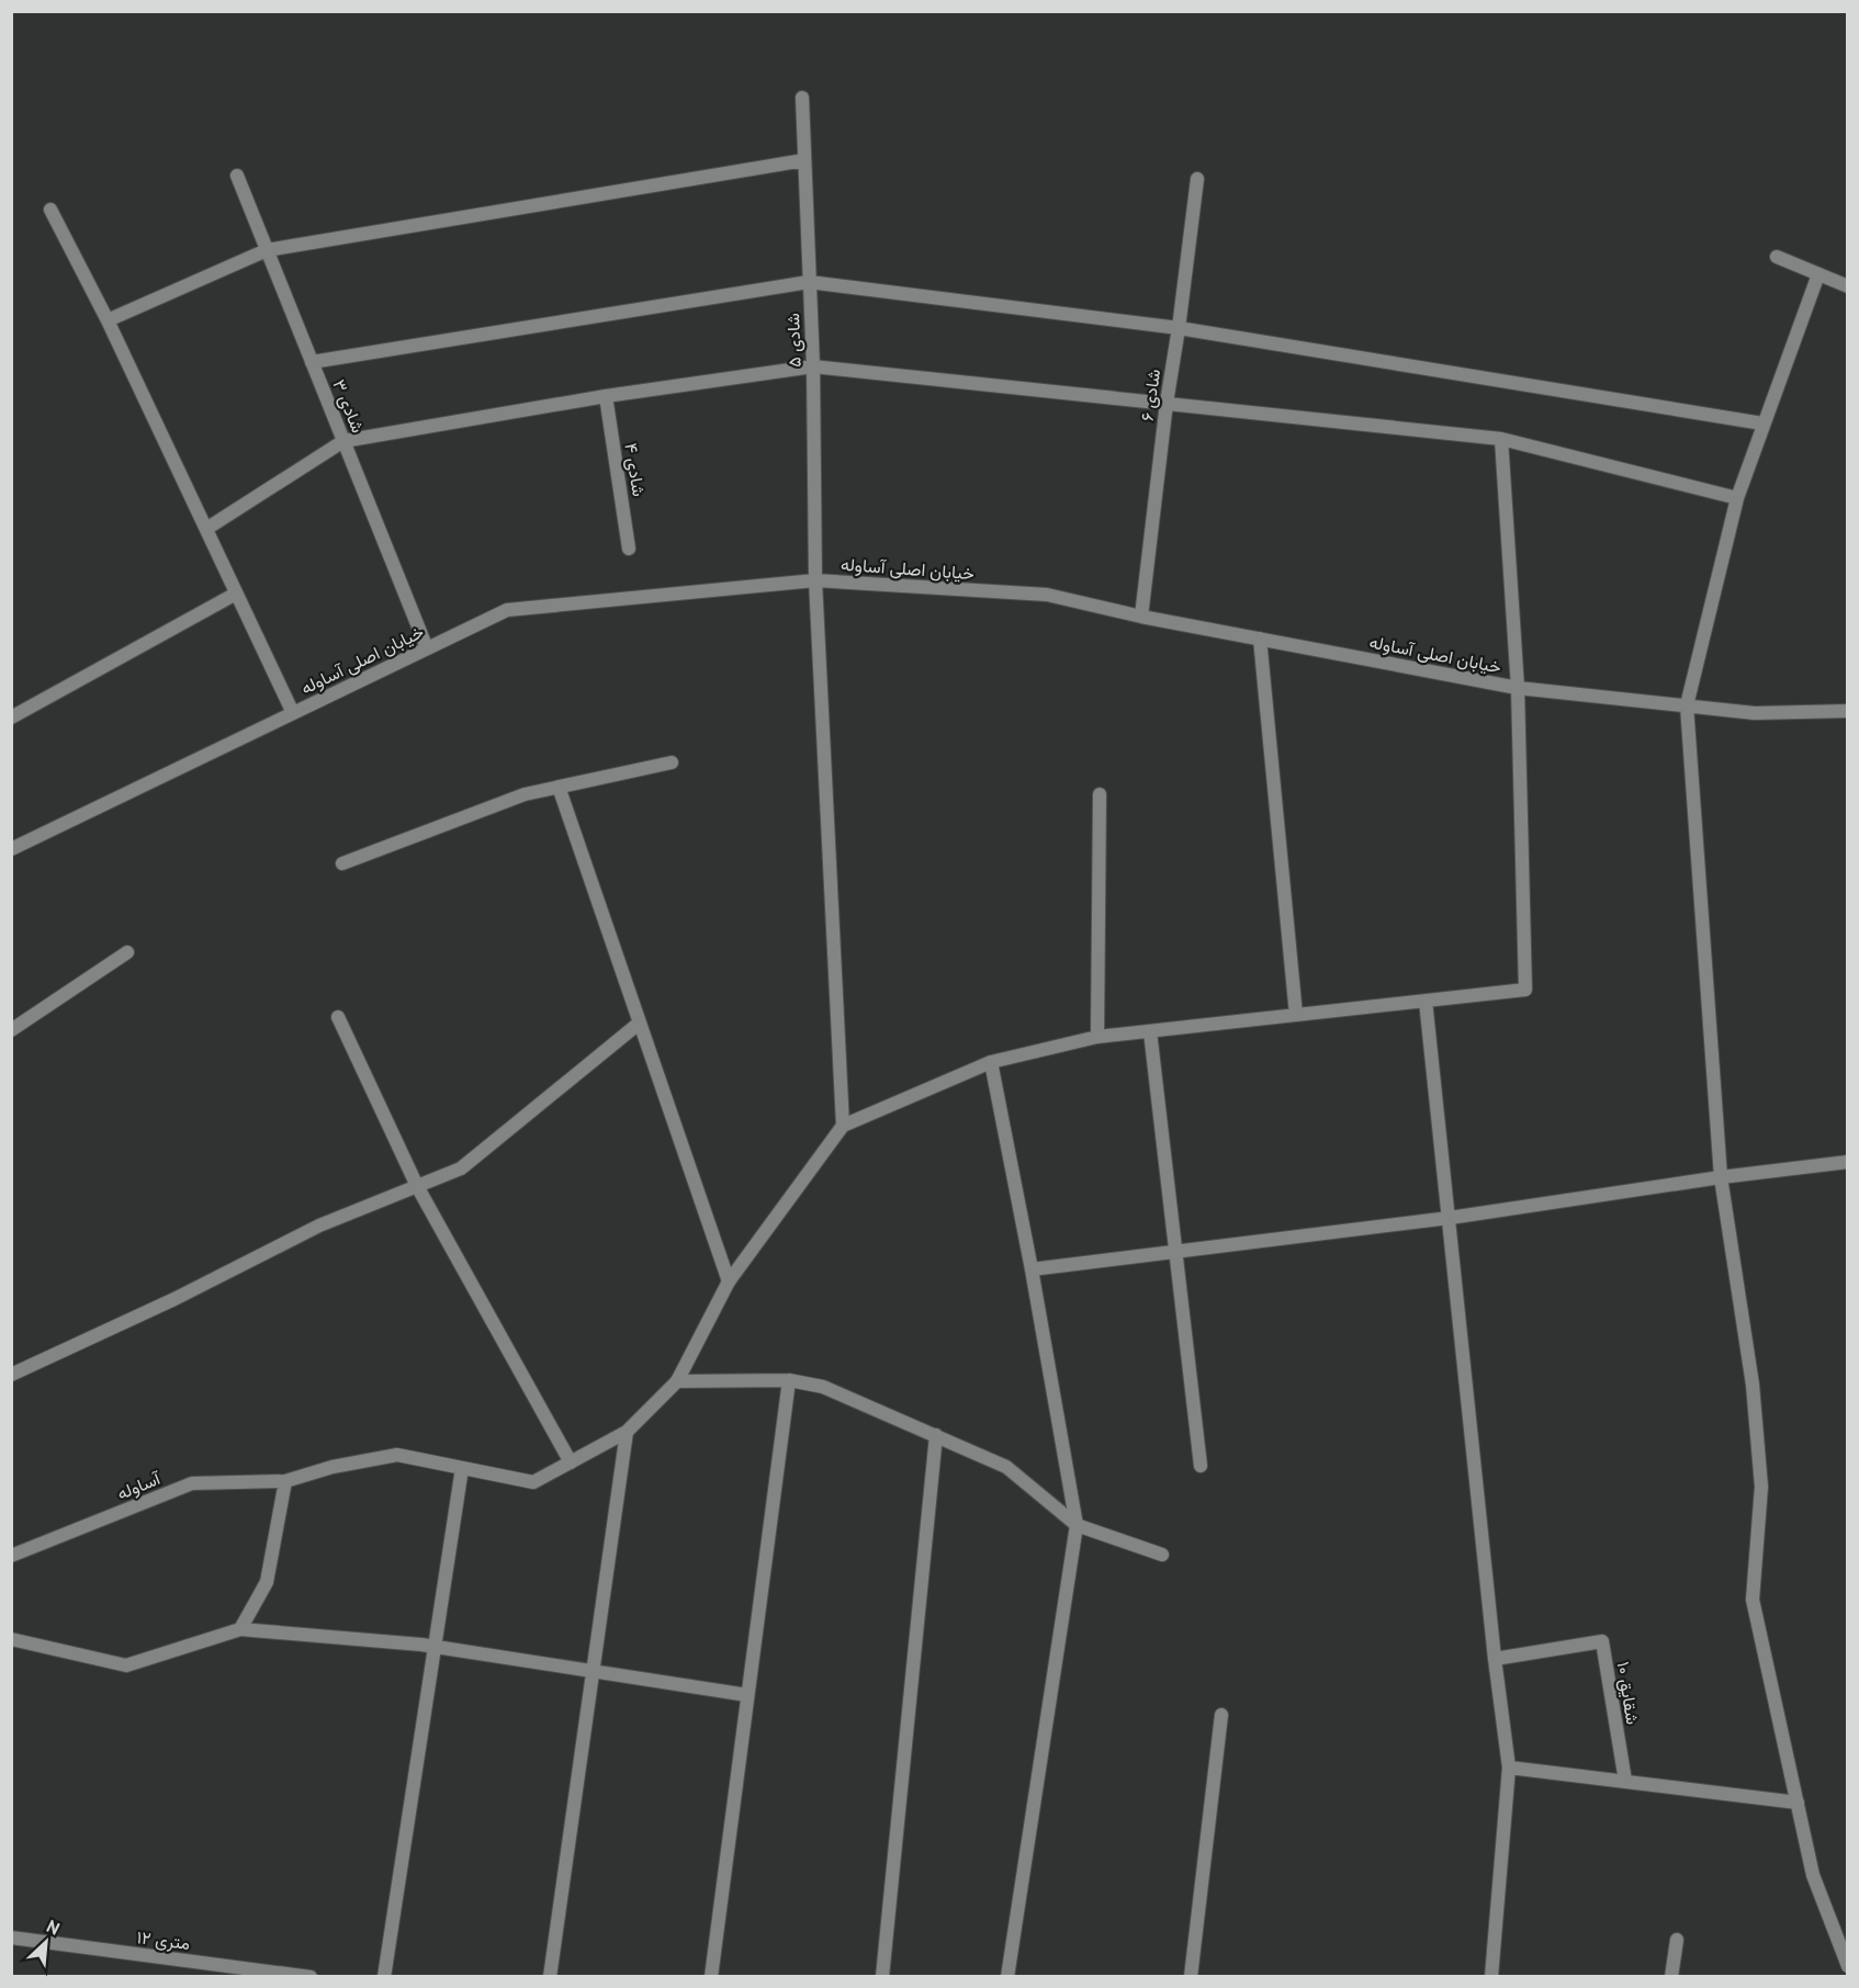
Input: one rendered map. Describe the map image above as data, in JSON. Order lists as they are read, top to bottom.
{
  "streets": {
    "street": [
      "شادی ۵",
      "شادی ۶",
      "شادی ۳",
      "شادی ۴",
      "خیابان اصلی آساوله",
      "آساوله",
      "شقایق ۱۰",
      "۱۲ متری"
    ]
  },
  "crossings": [
    ["شادی ۵", "خیابان اصلی آساوله"],
    ["شادی ۵", "آساوله"],
    ["شادی ۶", "خیابان اصلی آساوله"],
    ["شادی ۳", "خیابان اصلی آساوله"]
  ],
  "north": "top right"
}
